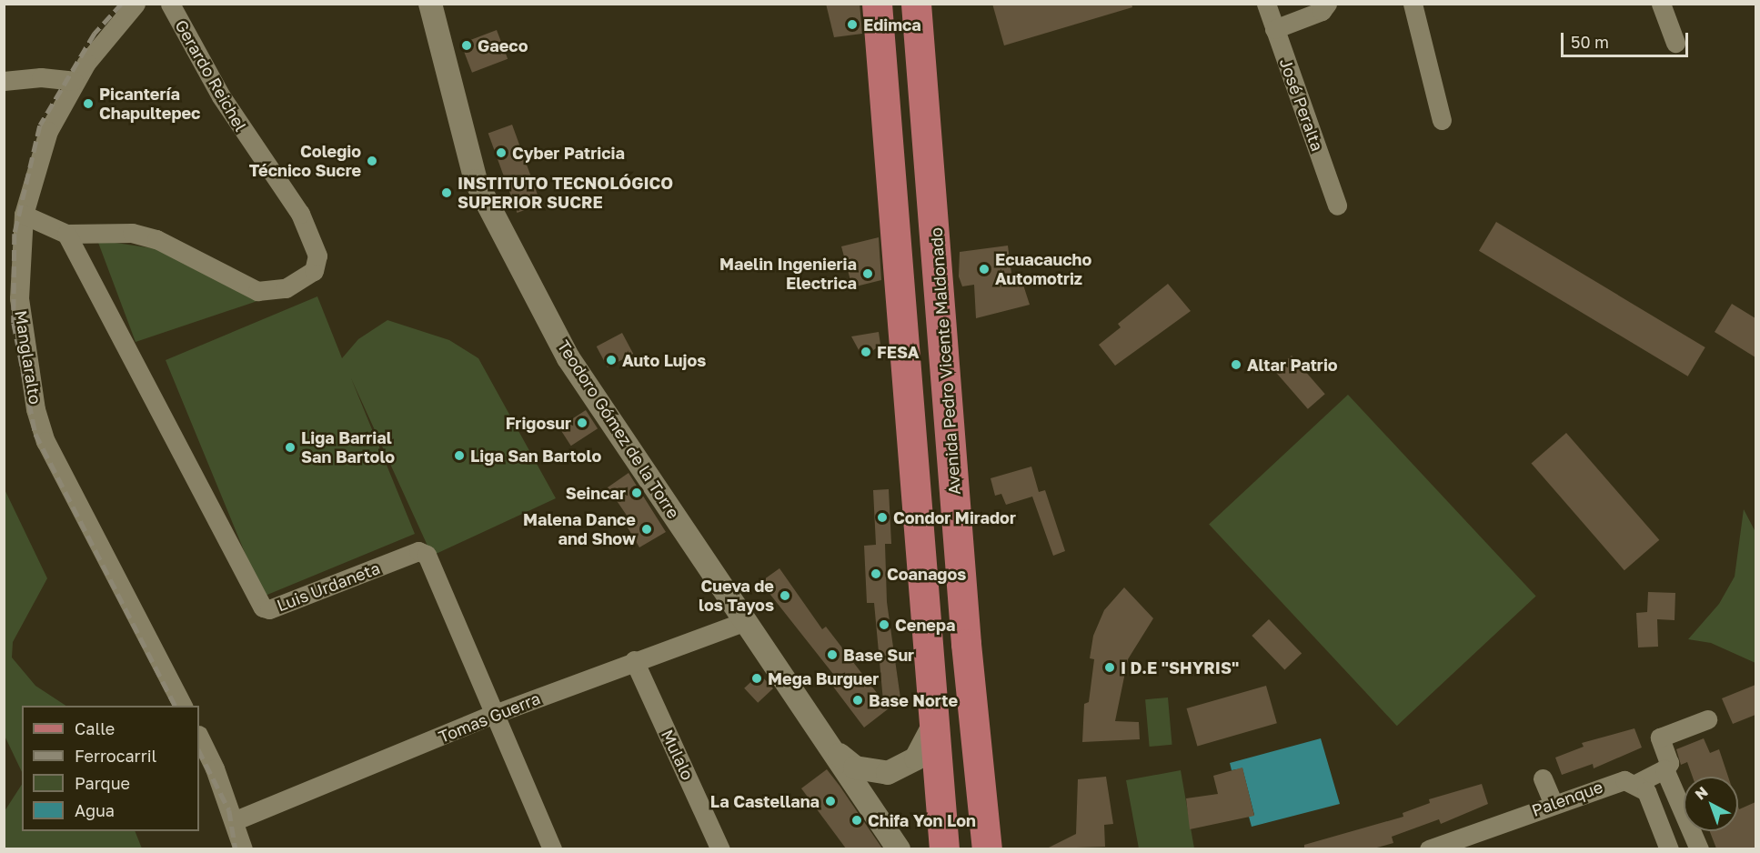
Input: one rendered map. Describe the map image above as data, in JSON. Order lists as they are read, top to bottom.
{
  "streets": {
    "main road": ["Avenida Pedro Vicente Maldonado"],
    "street": [
      "Gerardo Reichel",
      "José Peralta",
      "Manglaralto",
      "Teodoro Gómez de la Torre",
      "Luis Urdaneta",
      "Tomas Guerra",
      "Mulalo",
      "Palenque"
    ]
  },
  "crossings": [
    ["Gerardo Reichel", "Manglaralto"],
    ["Gerardo Reichel", "Luis Urdaneta"],
    ["Teodoro Gómez de la Torre", "Tomas Guerra"],
    ["Luis Urdaneta", "Tomas Guerra"],
    ["Tomas Guerra", "Mulalo"]
  ],
  "places": [
    "Edimca",
    "Gaeco",
    "Picantería Chapultepec",
    "Cyber Patricia",
    "Colegio Técnico Sucre",
    "INSTITUTO TECNOLÓGICO SUPERIOR SUCRE",
    "Ecuacaucho Automotriz",
    "Maelin Ingenieria Electrica",
    "FESA",
    "Auto Lujos",
    "Altar Patrio",
    "Frigosur",
    "Liga Barrial San Bartolo",
    "Liga San Bartolo",
    "Seincar",
    "Condor Mirador",
    "Malena Dance and Show",
    "Coanagos",
    "Cueva de los Tayos",
    "Cenepa",
    "Base Sur",
    "I D.E \"SHYRIS\"",
    "Mega Burguer",
    "Base Norte",
    "La Castellana",
    "Chifa Yon Lon"
  ],
  "legend": [
    "Calle",
    "Ferrocarril",
    "Parque",
    "Agua"
  ],
  "scale_bar": "50 m",
  "north": "top left"
}
